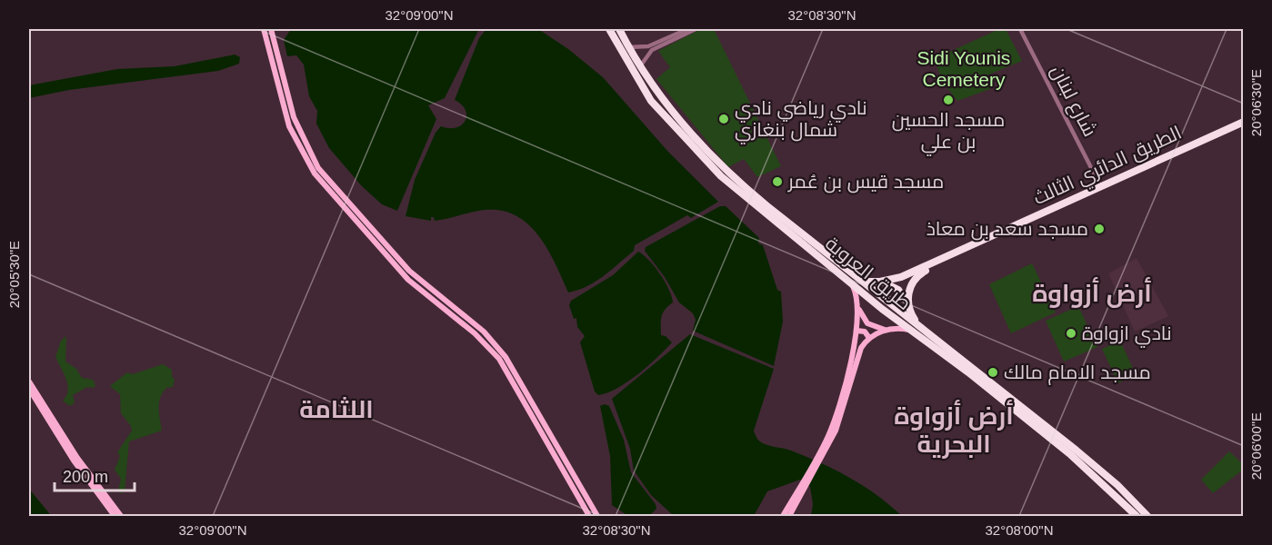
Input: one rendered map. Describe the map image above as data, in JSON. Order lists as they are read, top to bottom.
{
  "streets": {
    "highway": ["الطريق الدائري الثالث", "طريق العروبة"],
    "street": ["شارع لبنان"]
  },
  "crossings": [
    ["شارع لبنان", "الطريق الدائري الثالث"],
    ["الطريق الدائري الثالث", "طريق العروبة"]
  ],
  "districts": ["أرض أزواوة", "اللثامة", "أرض أزواوة البحرية"],
  "parks": ["Sidi Younis Cemetery"],
  "places": [
    "مسجد الحسين بن علي",
    "نادي رياضي نادي شمال بنغازي",
    "مسجد قيس بن عُمر",
    "مسجد سعد بن معاذ",
    "نادي ازواوة",
    "مسجد الامام مالك"
  ],
  "scale_bar": "200 m",
  "coordinates": [
    "32°09'00\"N",
    "32°08'30\"N",
    "20°06'30\"E",
    "20°05'30\"E",
    "20°06'00\"E",
    "32°08'00\"N"
  ]
}
